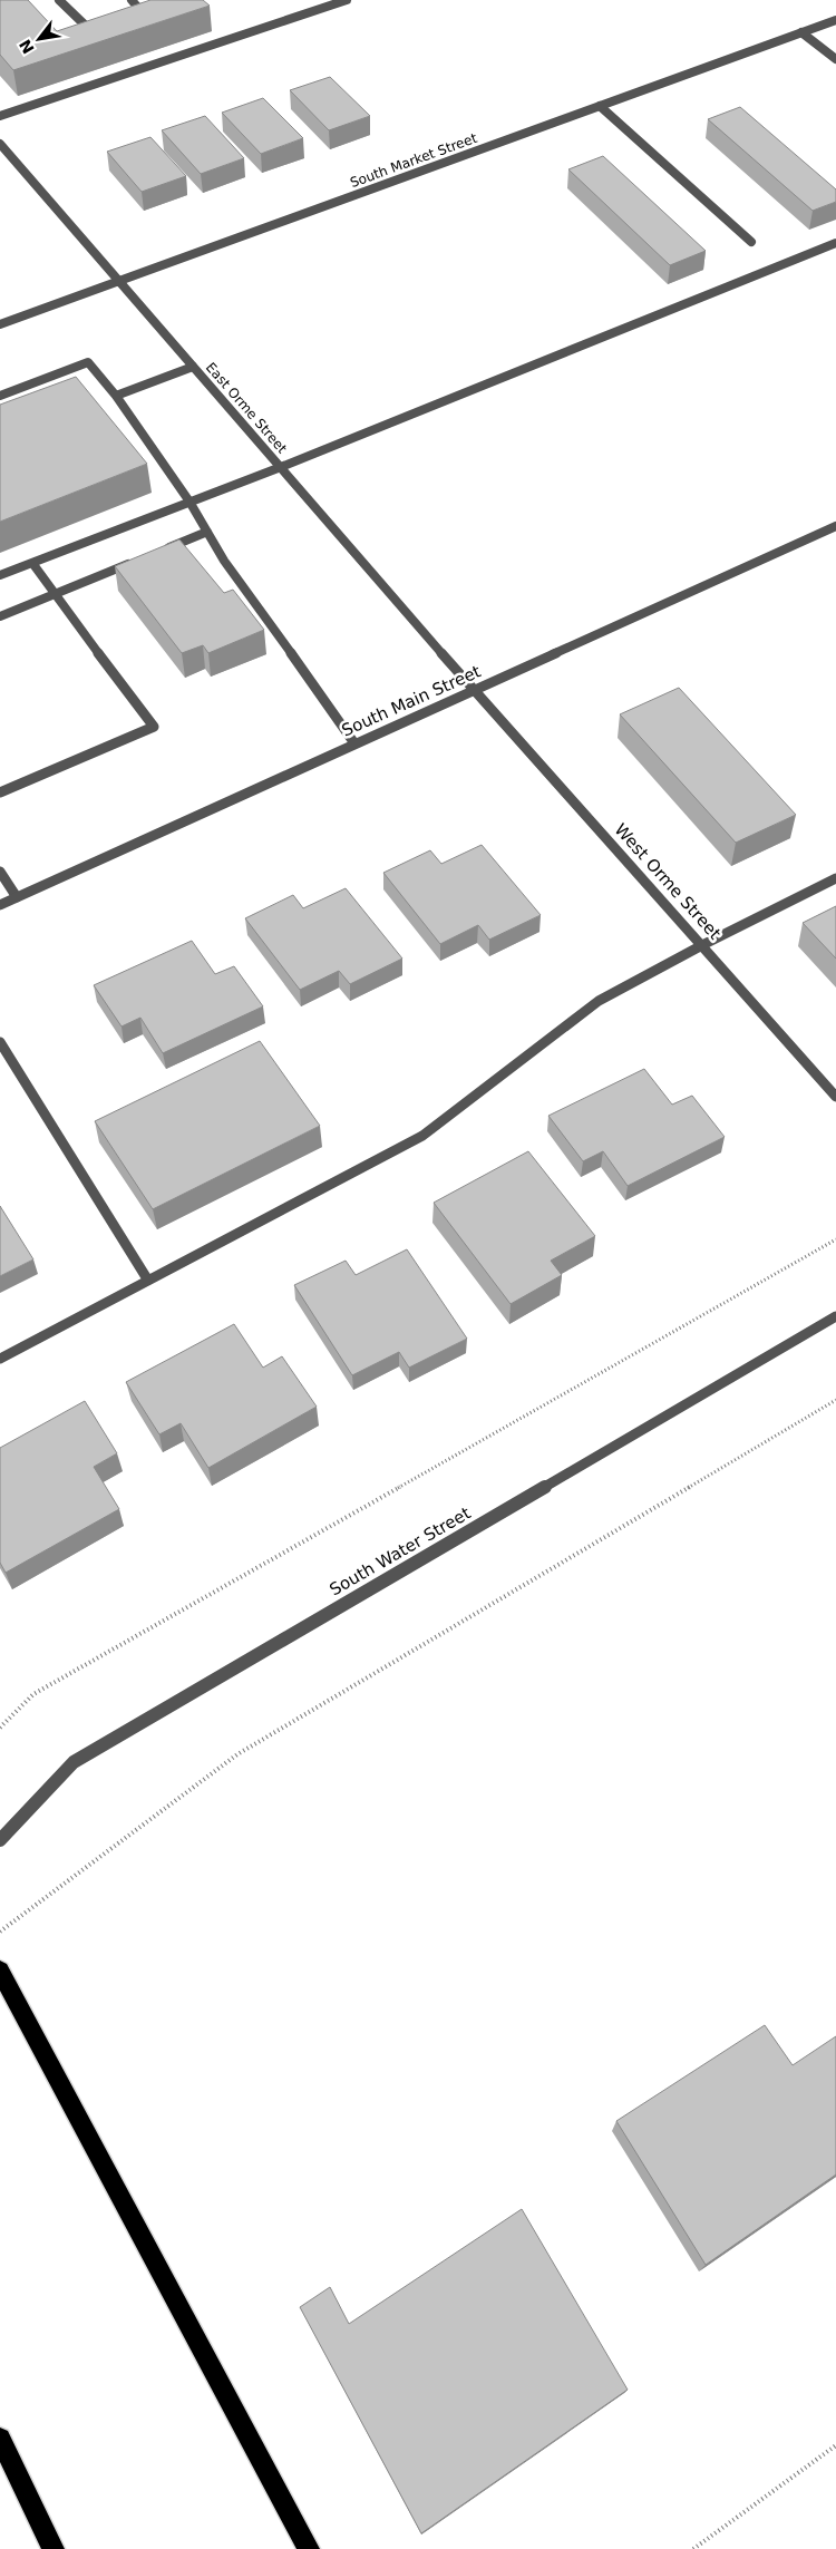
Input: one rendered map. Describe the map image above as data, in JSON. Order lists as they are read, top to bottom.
{
  "streets": {
    "street": [
      "South Market Street",
      "East Orme Street",
      "South Main Street",
      "West Orme Street",
      "South Water Street"
    ]
  },
  "crossings": [
    ["South Market Street", "East Orme Street"],
    ["East Orme Street", "South Main Street"],
    ["East Orme Street", "West Orme Street"],
    ["South Main Street", "West Orme Street"]
  ],
  "north": "bottom left"
}
